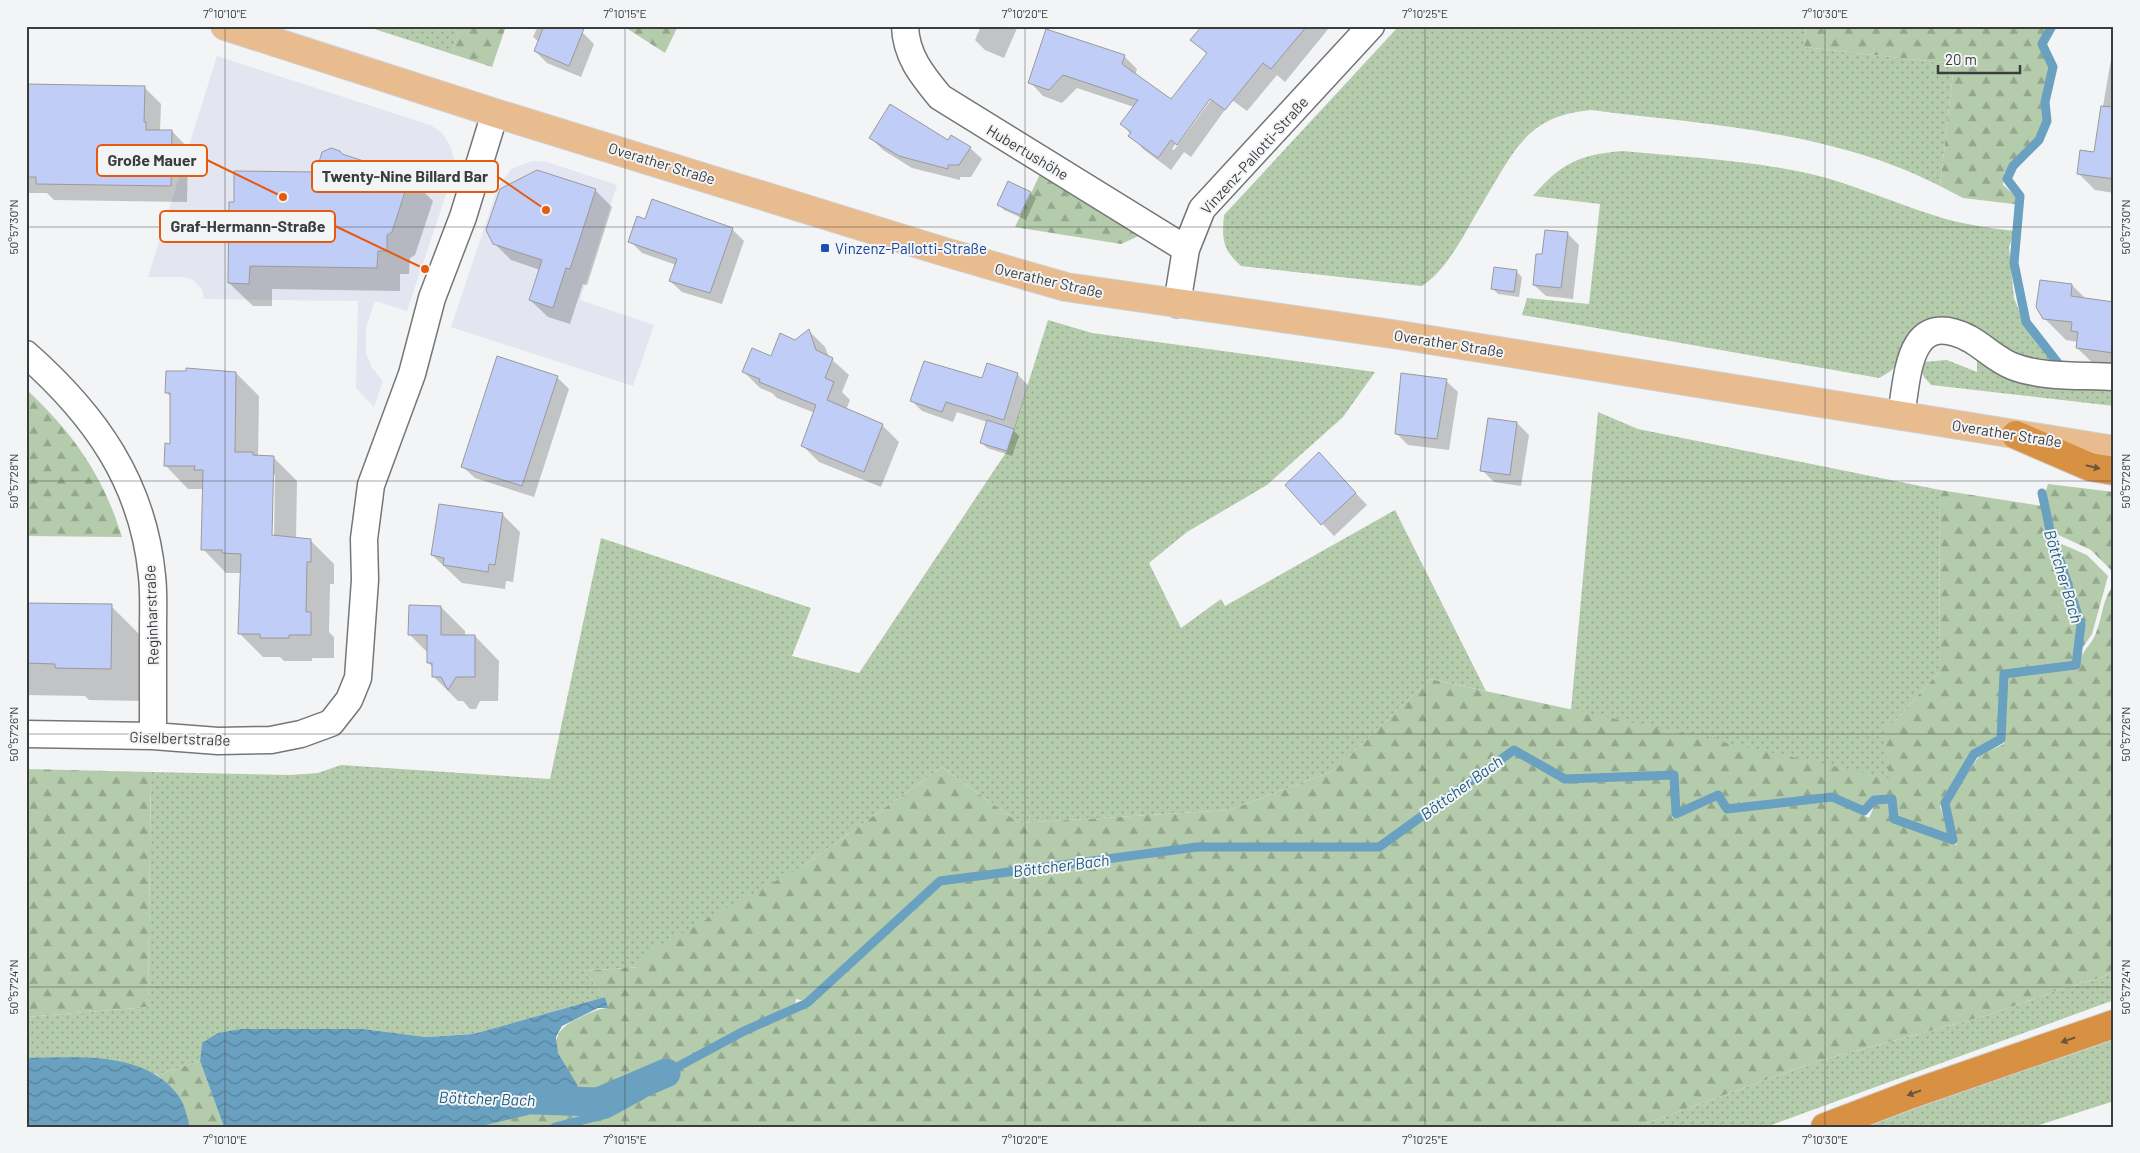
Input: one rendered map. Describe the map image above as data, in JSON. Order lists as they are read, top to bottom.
{
  "streets": {
    "main road": ["Overather Straße"],
    "street": [
      "Hubertushöhe",
      "Vinzenz-Pallotti-Straße",
      "Reginharstraße",
      "Giselbertstraße"
    ]
  },
  "crossings": [
    ["Hubertushöhe", "Vinzenz-Pallotti-Straße"],
    ["Vinzenz-Pallotti-Straße", "Overather Straße"],
    ["Overather Straße", "Giselbertstraße"],
    ["Reginharstraße", "Giselbertstraße"]
  ],
  "water": ["Böttcher Bach"],
  "places": {
    "other": ["Große Mauer", "Twenty-Nine Billard Bar", "Graf-Hermann-Straße"],
    "transit": ["Vinzenz-Pallotti-Straße"]
  },
  "scale_bar": "20 m",
  "coordinates": [
    "7°10'10\"E",
    "7°10'15\"E",
    "7°10'20\"E",
    "7°10'25\"E",
    "7°10'30\"E",
    "50°57'30\"N",
    "50°57'28\"N",
    "50°57'26\"N",
    "50°57'24\"N"
  ]
}
